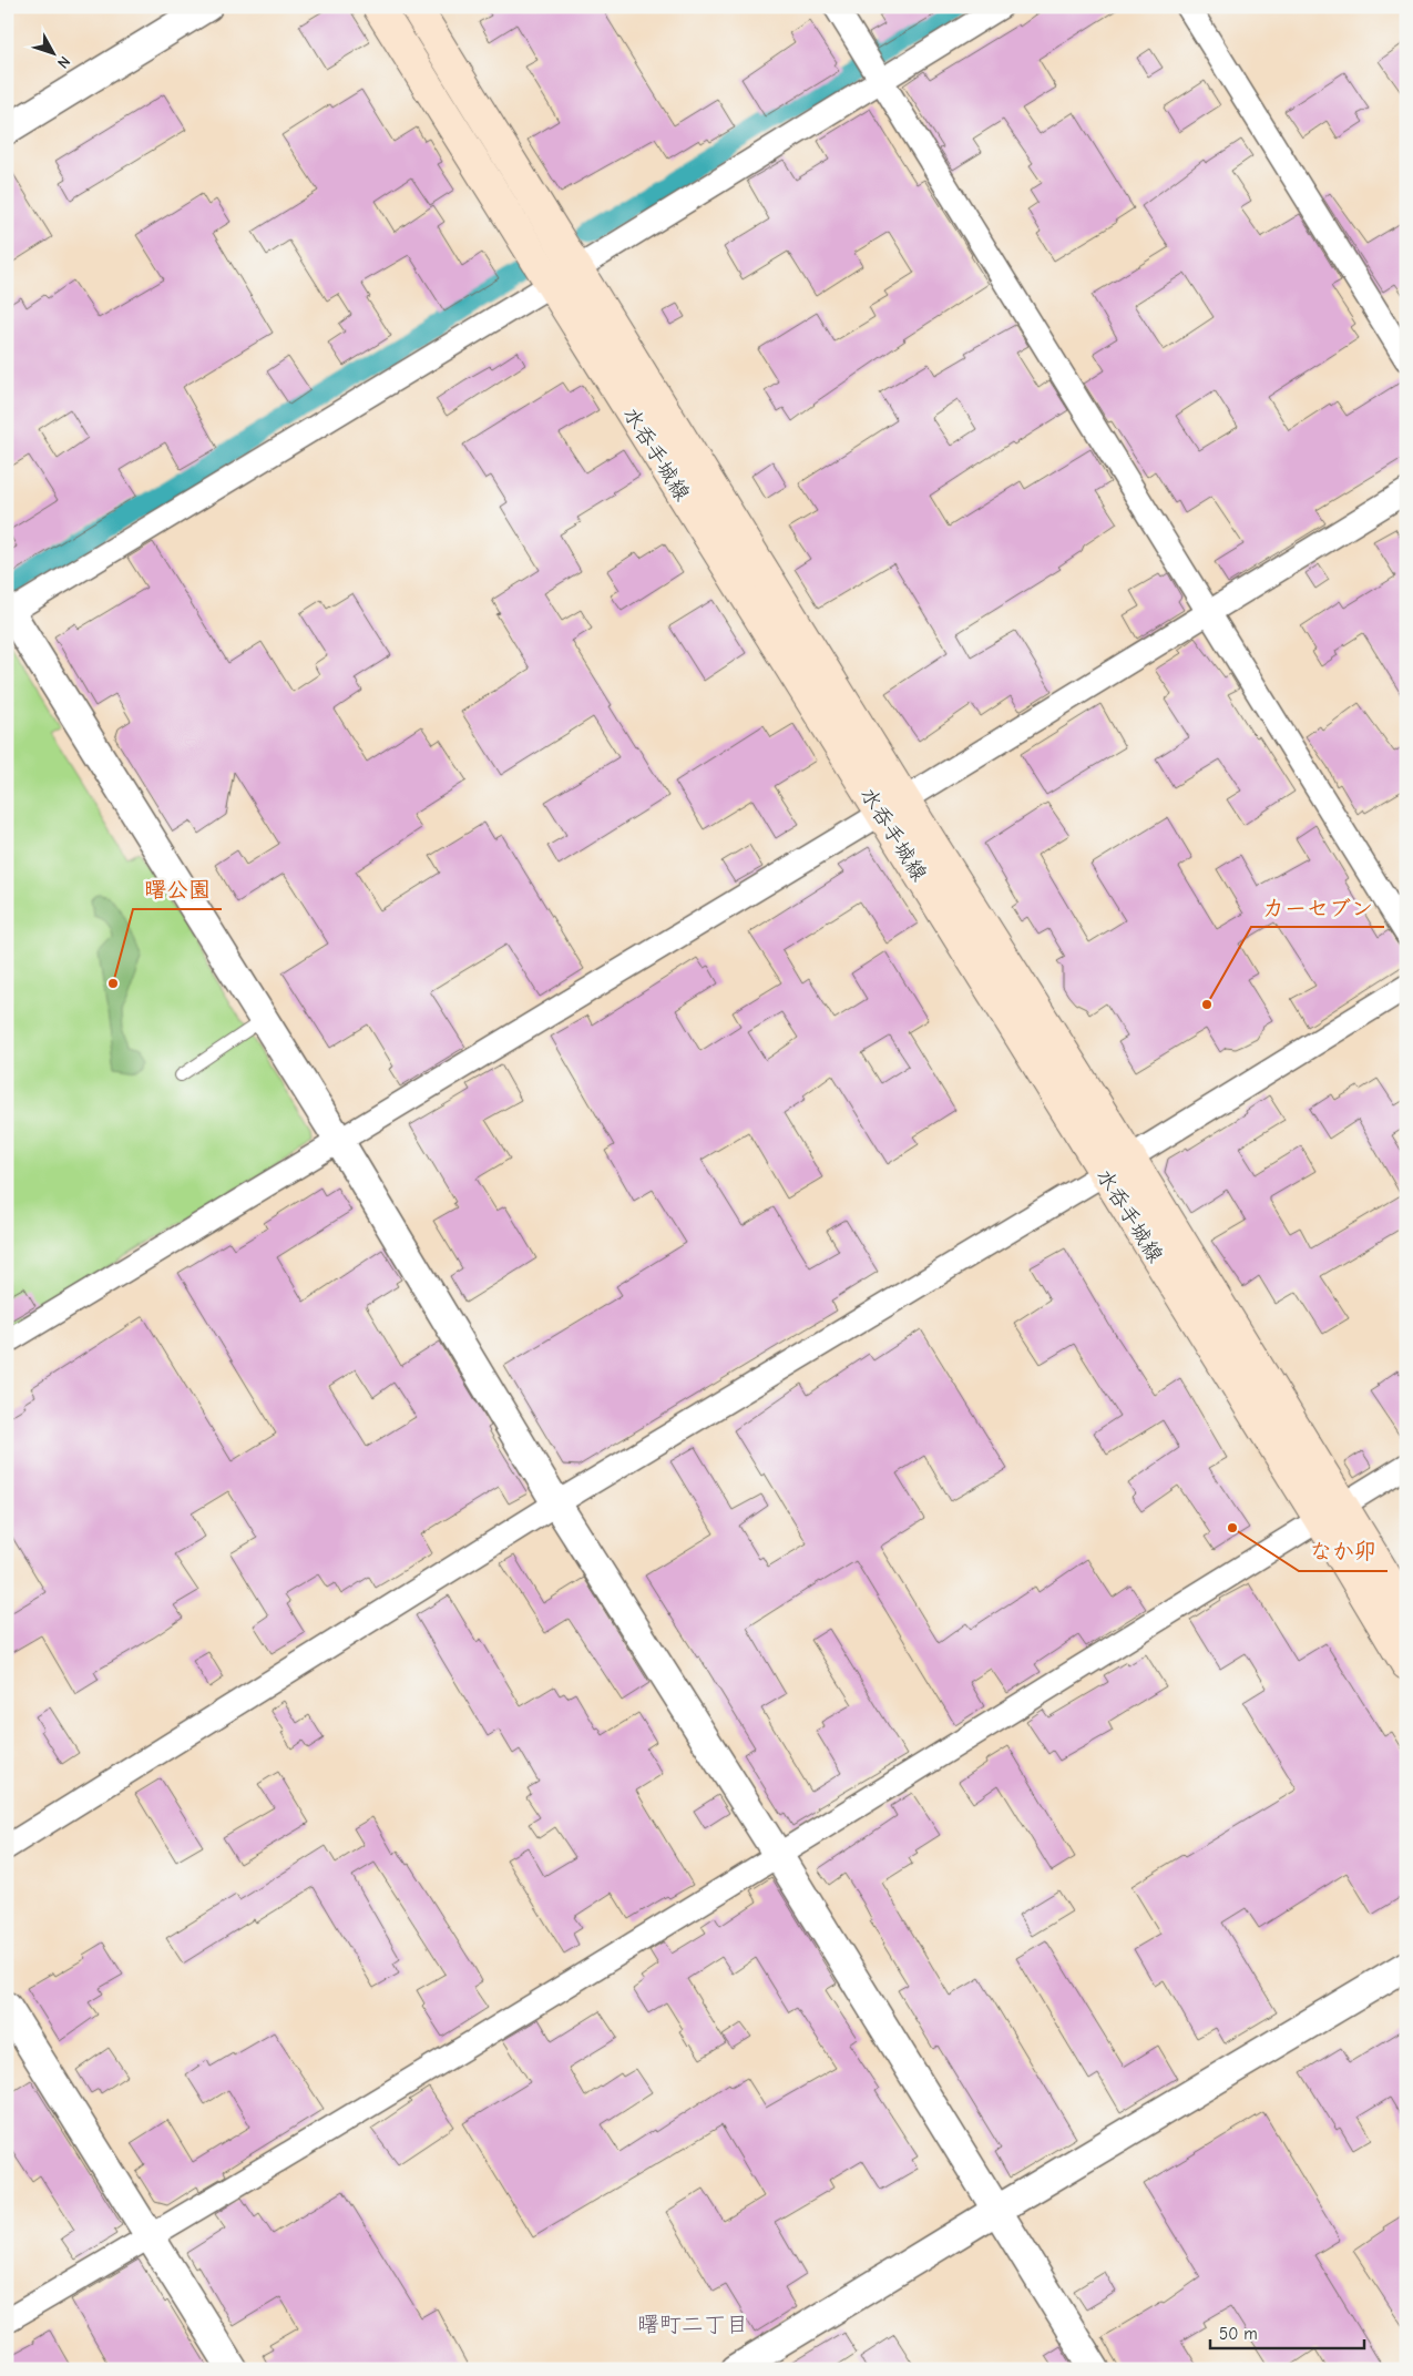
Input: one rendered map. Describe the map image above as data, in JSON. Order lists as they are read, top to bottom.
{
  "streets": {
    "main road": ["水呑手城線"]
  },
  "districts": ["曙町二丁目"],
  "places": ["曙公園", "カーセブン", "なか卯"],
  "scale_bar": "50 m",
  "north": "bottom right"
}
